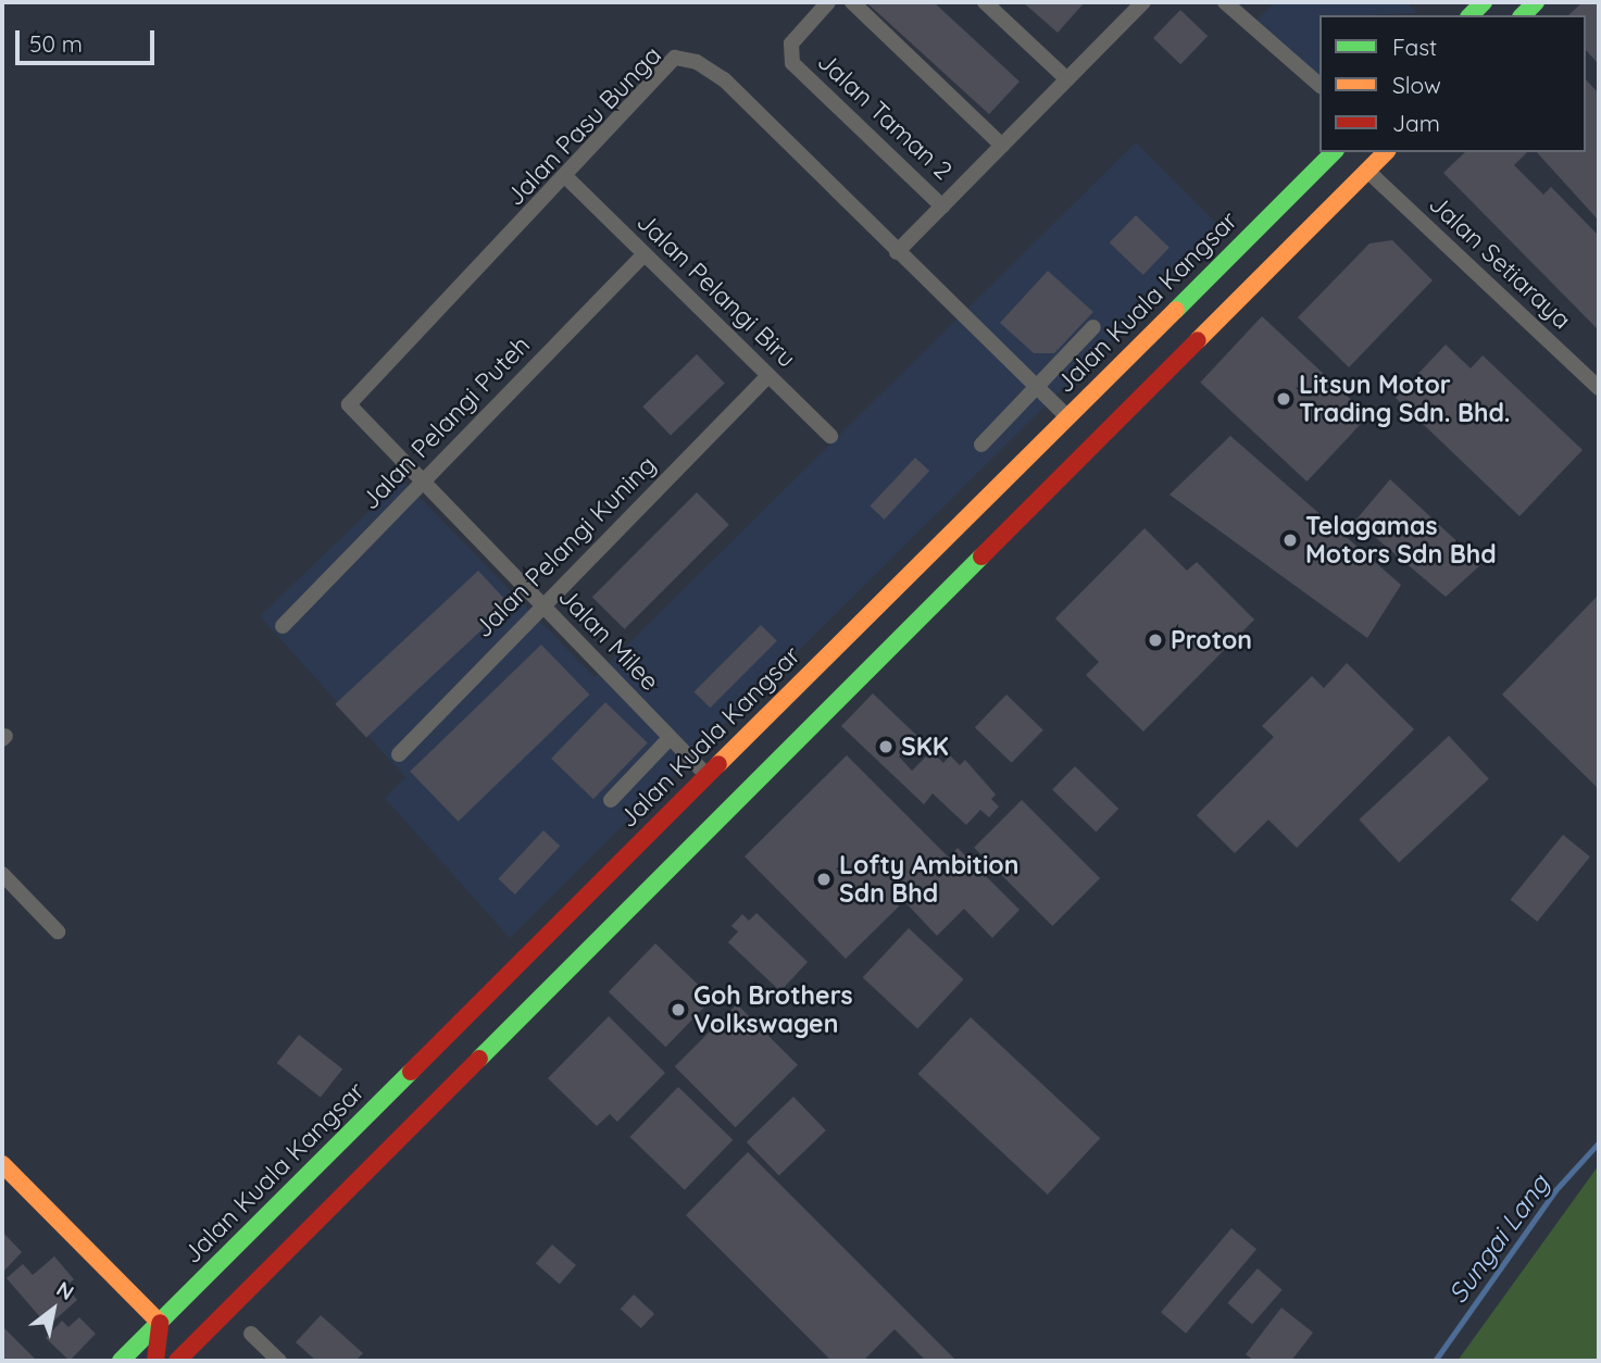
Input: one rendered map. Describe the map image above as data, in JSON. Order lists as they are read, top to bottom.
{
  "streets": {
    "main road": ["Jalan Kuala Kangsar"],
    "street": [
      "Jalan Taman 2",
      "Jalan Pasu Bunga",
      "Jalan Setiaraya",
      "Jalan Pelangi Biru",
      "Jalan Pelangi Puteh",
      "Jalan Pelangi Kuning",
      "Jalan Milee"
    ]
  },
  "crossings": [
    ["Jalan Pasu Bunga", "Jalan Pelangi Biru"],
    ["Jalan Pasu Bunga", "Jalan Kuala Kangsar"],
    ["Jalan Pasu Bunga", "Jalan Milee"],
    ["Jalan Pelangi Biru", "Jalan Pelangi Puteh"],
    ["Jalan Pelangi Biru", "Jalan Pelangi Kuning"],
    ["Jalan Kuala Kangsar", "Jalan Milee"],
    ["Jalan Pelangi Puteh", "Jalan Milee"],
    ["Jalan Pelangi Kuning", "Jalan Milee"]
  ],
  "water": ["Sungai Lang"],
  "places": [
    "Litsun Motor Trading Sdn. Bhd.",
    "Telagamas Motors Sdn Bhd",
    "Proton",
    "SKK",
    "Lofty Ambition Sdn Bhd",
    "Goh Brothers Volkswagen"
  ],
  "legend": ["Fast", "Slow", "Jam"],
  "scale_bar": "50 m",
  "north": "top right"
}
